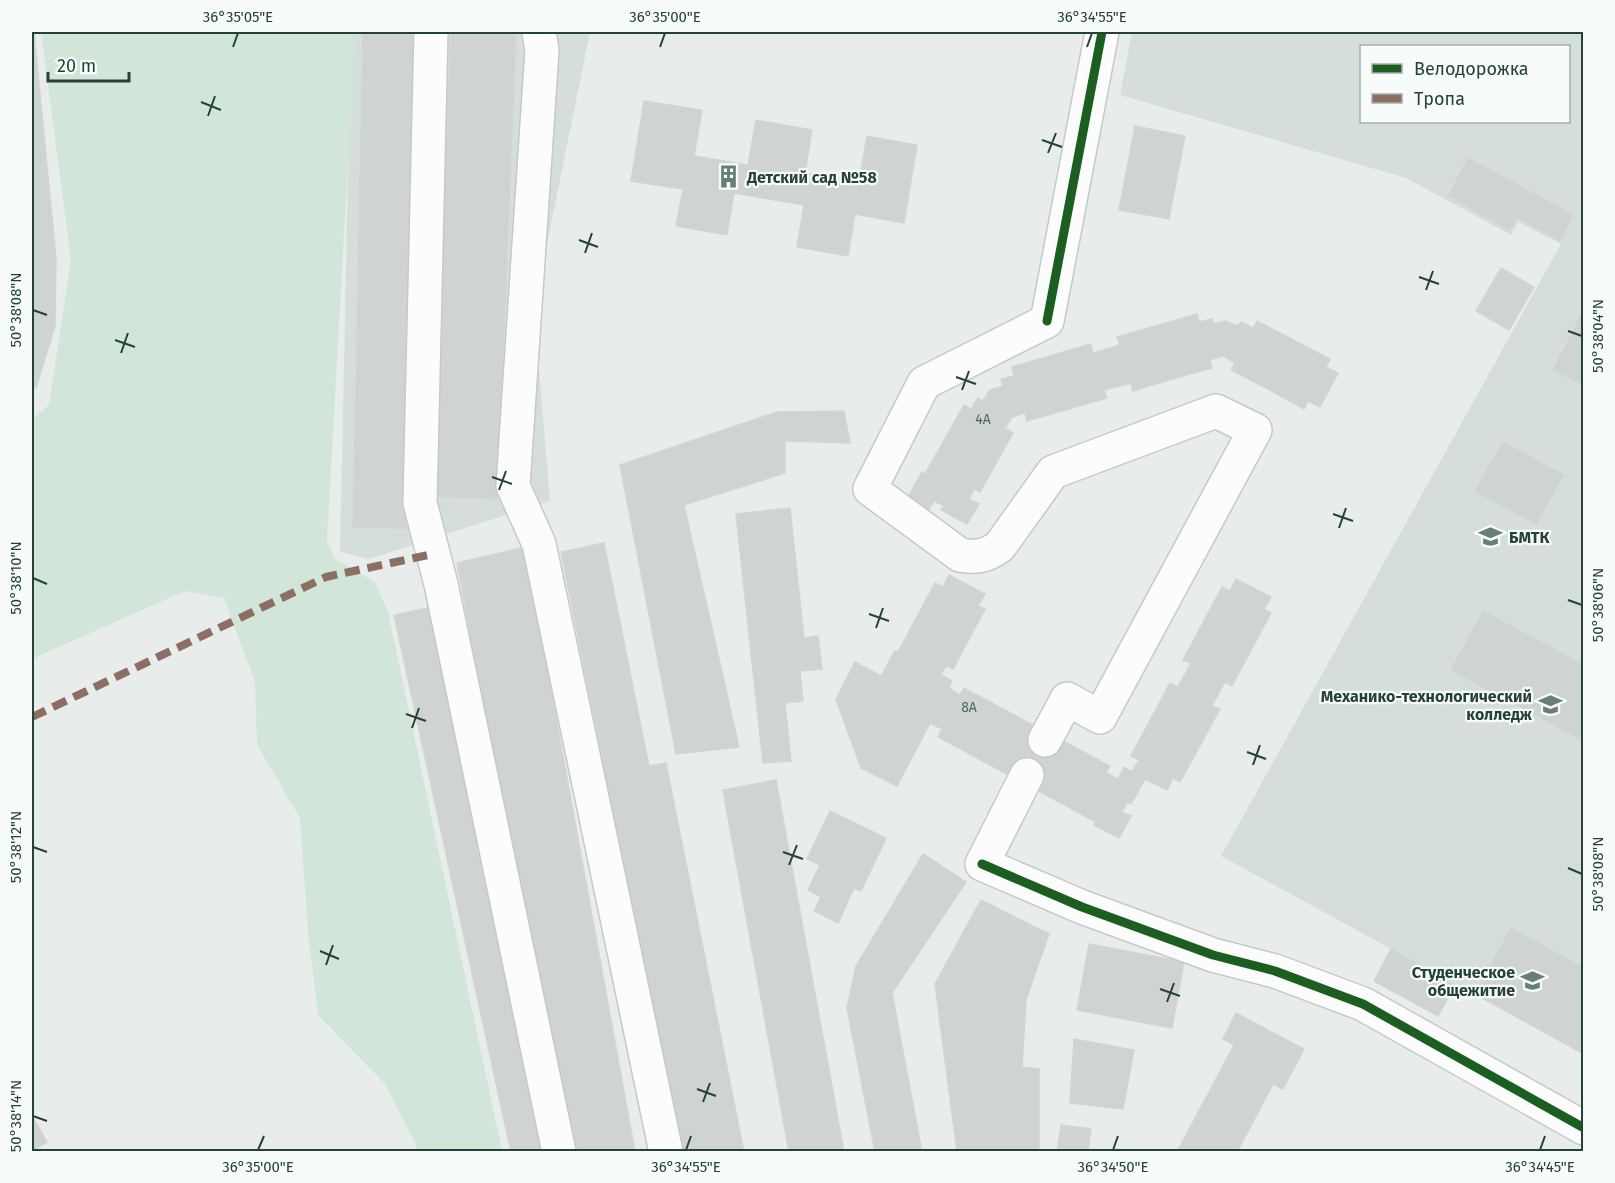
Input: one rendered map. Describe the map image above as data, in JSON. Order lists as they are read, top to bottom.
{
  "places": {
    "building": ["Детский сад №58"],
    "school or university": ["БМТК", "Механико-технологический колледж", "Студенческое общежитие"]
  },
  "house_numbers": ["4А", "8А"],
  "legend": ["Велодорожка", "Тропа"],
  "scale_bar": "20 m",
  "coordinates": [
    "36°35'05\"E",
    "36°35'00\"E",
    "36°34'55\"E",
    "50°38'08\"N",
    "50°38'04\"N",
    "50°38'10\"N",
    "50°38'06\"N",
    "50°38'12\"N",
    "50°38'14\"N",
    "36°34'50\"E",
    "36°34'45\"E"
  ]
}
